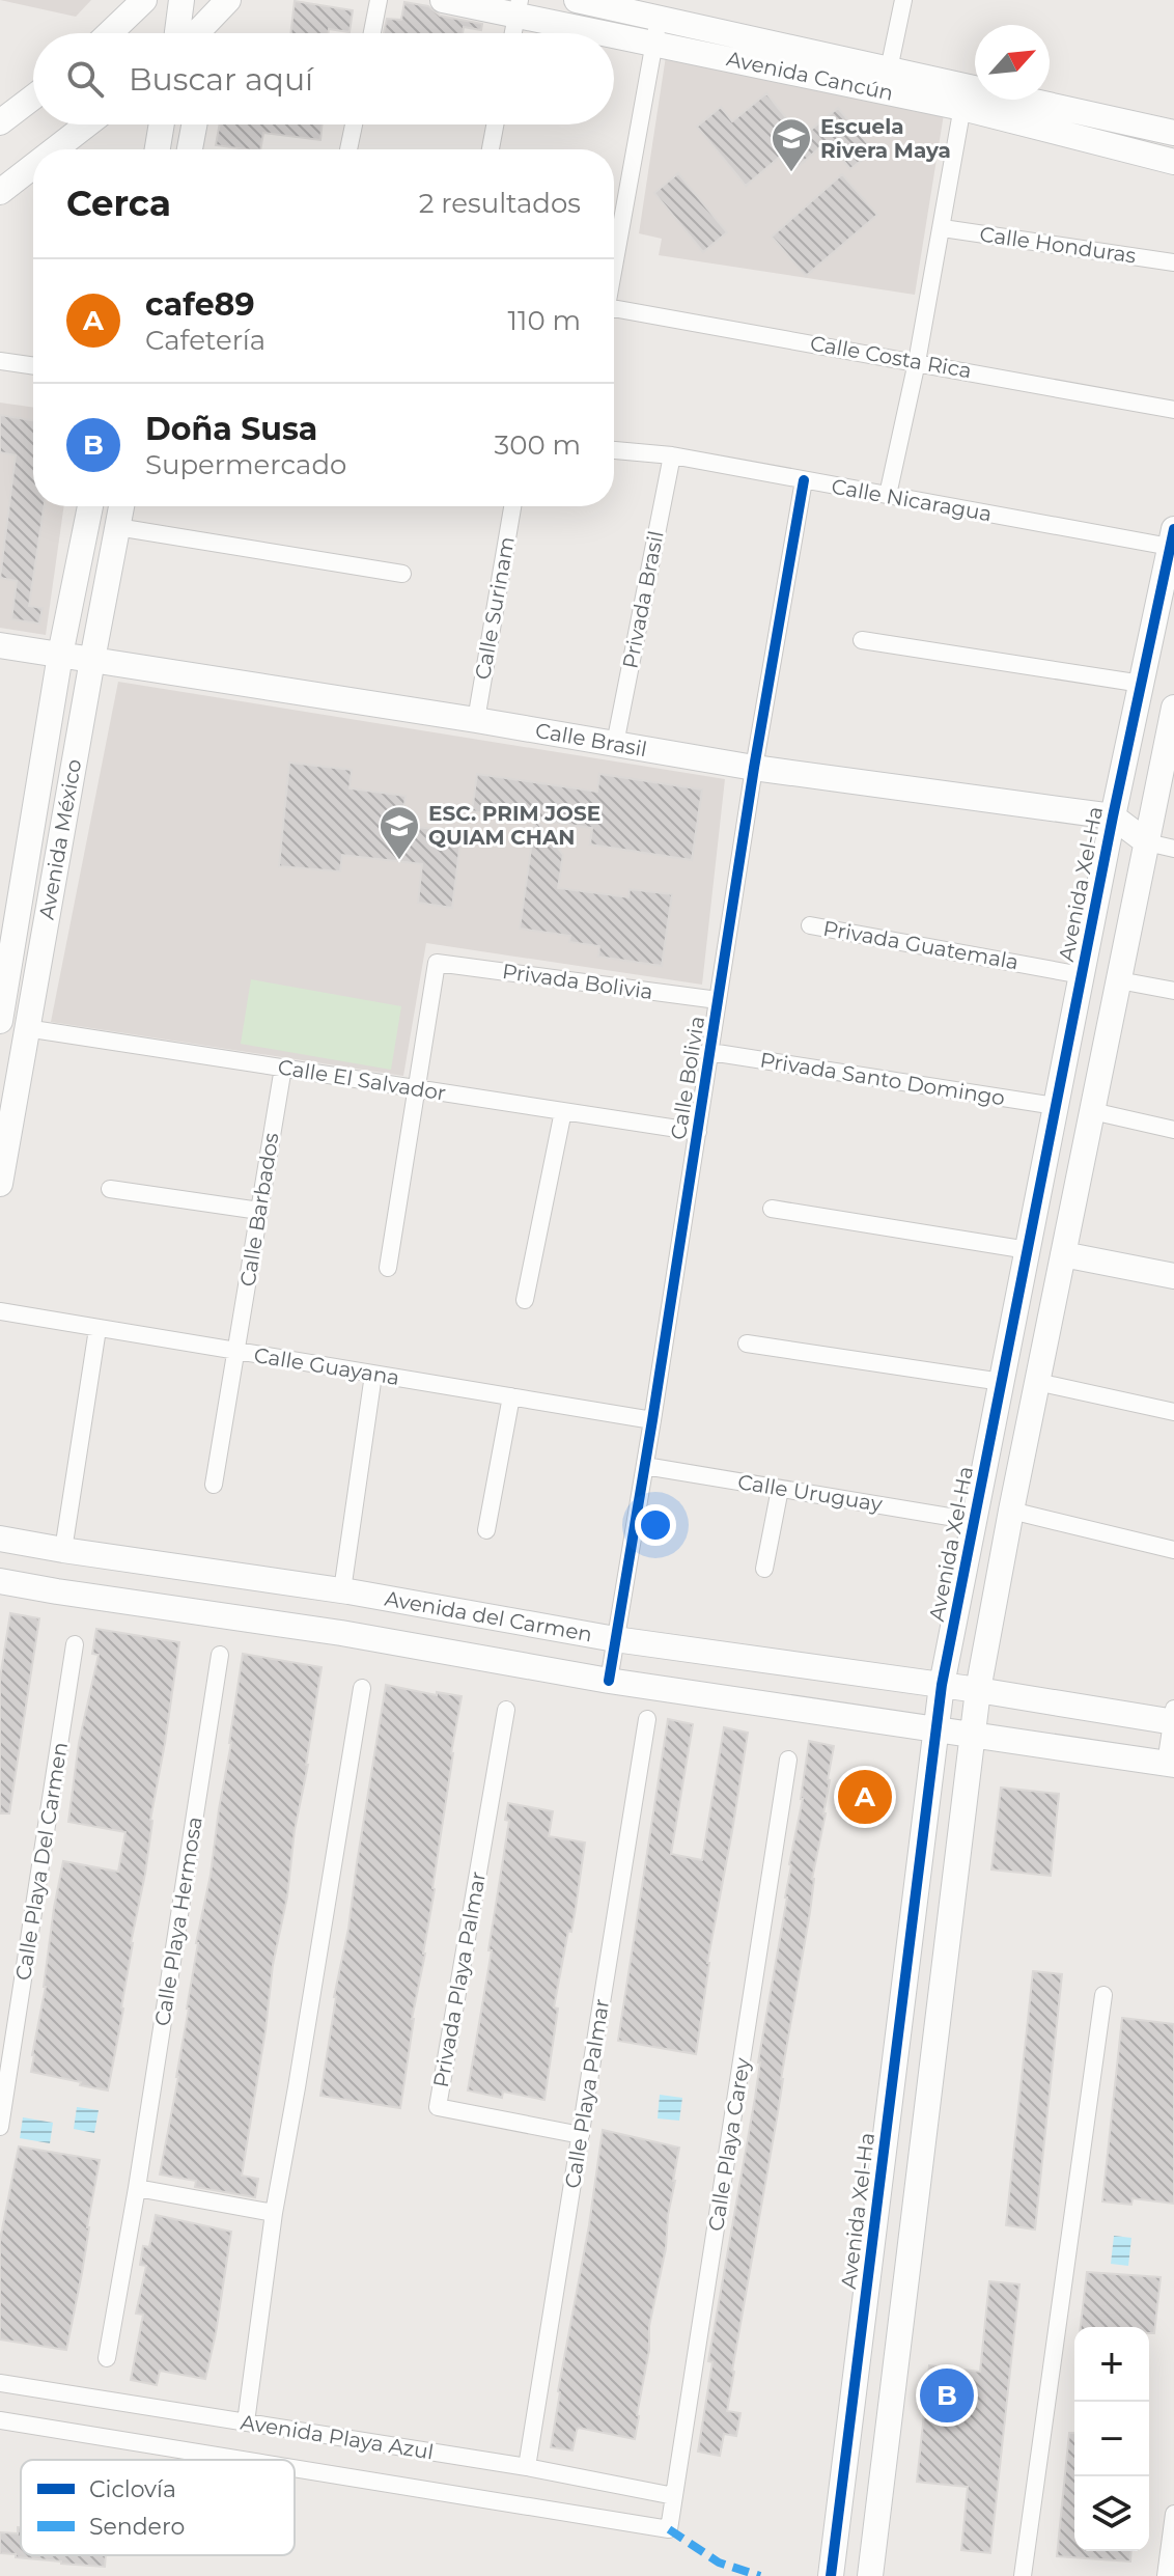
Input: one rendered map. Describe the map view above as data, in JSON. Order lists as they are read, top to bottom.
{
  "streets": {
    "street": [
      "Avenida Cancún",
      "Calle Honduras",
      "Calle Costa Rica",
      "Calle Nicaragua",
      "Privada Brasil",
      "Calle Surinam",
      "Calle Brasil",
      "Avenida México",
      "Avenida Xel-Ha",
      "Privada Guatemala",
      "Privada Bolivia",
      "Calle Bolivia",
      "Privada Santo Domingo",
      "Calle El Salvador",
      "Calle Barbados",
      "Calle Guayana",
      "Calle Uruguay",
      "Avenida del Carmen",
      "Calle Playa Del Carmen",
      "Calle Playa Hermosa",
      "Privada Playa Palmar",
      "Calle Playa Palmar",
      "Calle Playa Carey",
      "Avenida Playa Azul"
    ]
  },
  "crossings": [
    ["Calle Nicaragua", "Privada Brasil"],
    ["Calle Nicaragua", "Avenida Xel-Ha"],
    ["Calle Nicaragua", "Calle Bolivia"],
    ["Privada Brasil", "Calle Brasil"],
    ["Calle Surinam", "Calle Brasil"],
    ["Calle Brasil", "Avenida México"],
    ["Calle Brasil", "Avenida Xel-Ha"],
    ["Calle Brasil", "Calle Bolivia"],
    ["Avenida México", "Calle El Salvador"],
    ["Avenida Xel-Ha", "Privada Guatemala"],
    ["Avenida Xel-Ha", "Privada Santo Domingo"],
    ["Avenida Xel-Ha", "Calle Uruguay"],
    ["Avenida Xel-Ha", "Avenida del Carmen"],
    ["Privada Bolivia", "Calle Bolivia"],
    ["Privada Bolivia", "Calle El Salvador"],
    ["Calle Bolivia", "Privada Santo Domingo"],
    ["Calle Bolivia", "Calle El Salvador"],
    ["Calle Bolivia", "Calle Guayana"],
    ["Calle Bolivia", "Calle Uruguay"],
    ["Calle Bolivia", "Avenida del Carmen"],
    ["Calle El Salvador", "Calle Barbados"],
    ["Calle Barbados", "Calle Guayana"],
    ["Privada Playa Palmar", "Calle Playa Palmar"],
    ["Calle Playa Palmar", "Avenida Playa Azul"],
    ["Calle Playa Carey", "Avenida Playa Azul"]
  ],
  "places": {
    "school or university": ["Escuela Rivera Maya", "ESC. PRIM JOSE QUIAM CHAN"]
  },
  "legend": ["Ciclovía", "Sendero"],
  "north": "top right",
  "page": {
    "search": "Buscar aquí",
    "heading": ["Cerca", "2 resultados"],
    "list": [
      {
        "mark": "A",
        "name": "cafe89",
        "note": "Cafetería",
        "value": "110 m"
      },
      {
        "mark": "B",
        "name": "Doña Susa",
        "note": "Supermercado",
        "value": "300 m"
      }
    ],
    "pins": ["A", "B"],
    "map_buttons": ["+", "−"]
  }
}
